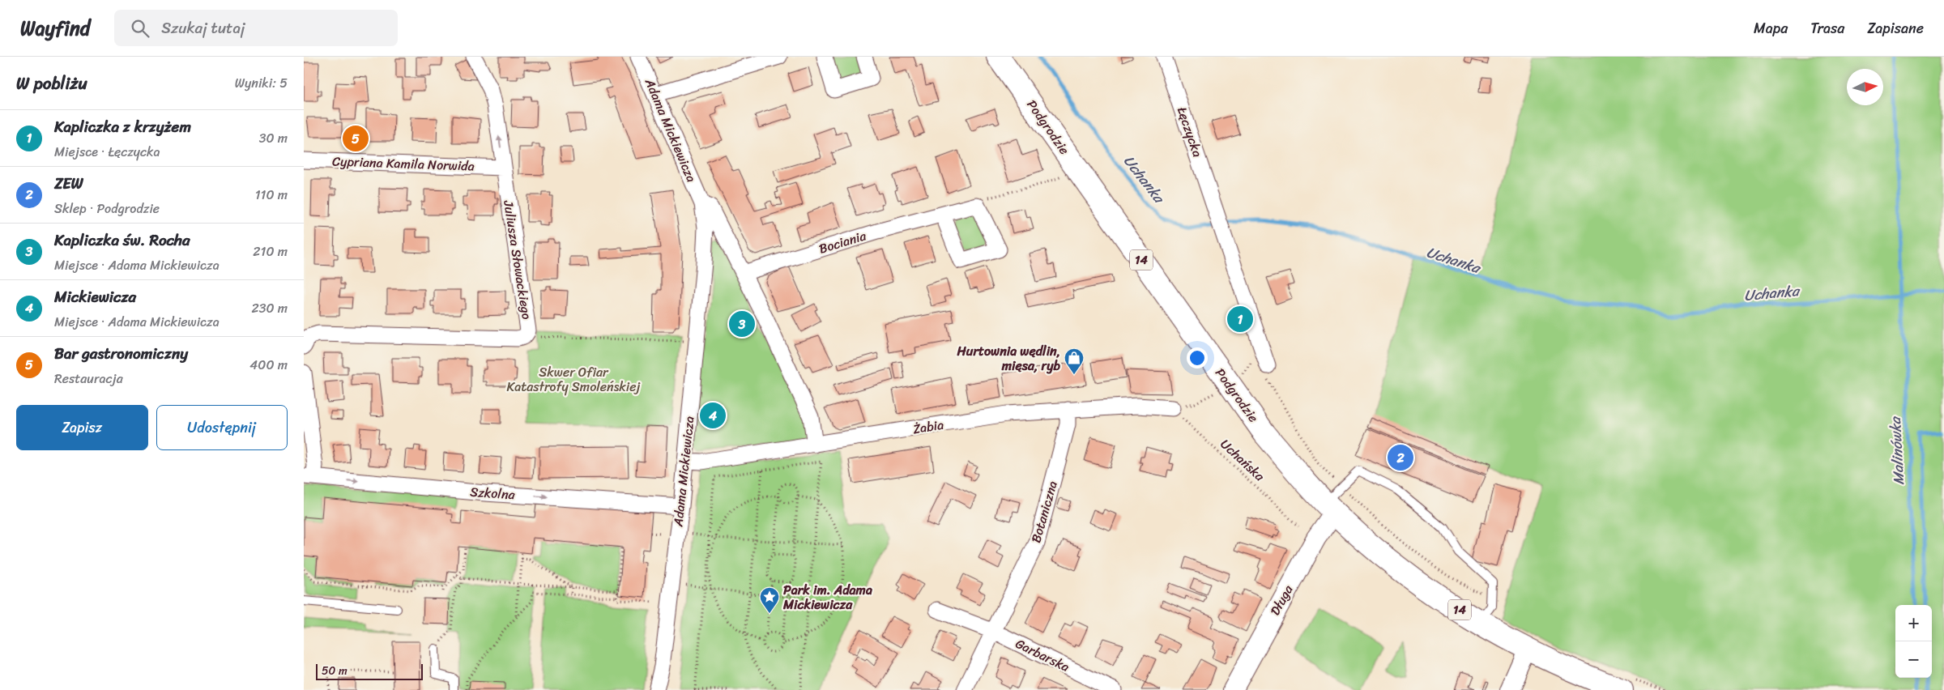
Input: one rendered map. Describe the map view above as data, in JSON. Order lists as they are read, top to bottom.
{
  "streets": {
    "main road": ["Podgrodzie", "14"],
    "street": [
      "Adama Mickiewicza",
      "Łęczycka",
      "Cypriana Kamila Norwida",
      "Bociania",
      "Juliusza Słowackiego",
      "Żabia",
      "Szkolna",
      "Botaniczna",
      "Długa",
      "Garbarska"
    ],
    "path": ["Uchańska"]
  },
  "crossings": [
    ["Podgrodzie", "14"],
    ["Podgrodzie", "Długa"],
    ["Adama Mickiewicza", "Bociania"],
    ["Adama Mickiewicza", "Żabia"],
    ["Adama Mickiewicza", "Szkolna"],
    ["Cypriana Kamila Norwida", "Juliusza Słowackiego"],
    ["Żabia", "Uchańska"],
    ["Żabia", "Botaniczna"],
    ["Botaniczna", "Garbarska"]
  ],
  "one_way": ["Szkolna"],
  "water": ["Uchanka", "Malinówka"],
  "parks": ["Skwer Ofiar Katastrofy Smoleńskiej"],
  "places": {
    "shop": ["Hurtownia wędlin, mięsa, ryb"],
    "place": ["Park im. Adama Mickiewicza"]
  },
  "scale_bar": "50 m",
  "north": "right",
  "page": {
    "header": "Wayfind",
    "search": "Szukaj tutaj",
    "nav": ["Mapa", "Trasa", "Zapisane"],
    "heading": ["W pobliżu", "Wyniki: 5"],
    "list": [
      {
        "mark": "1",
        "name": "Kapliczka z krzyżem",
        "note": "Miejsce · Łęczycka",
        "value": "30 m"
      },
      {
        "mark": "2",
        "name": "ZEW",
        "note": "Sklep · Podgrodzie",
        "value": "110 m"
      },
      {
        "mark": "3",
        "name": "Kapliczka św. Rocha",
        "note": "Miejsce · Adama Mickiewicza",
        "value": "210 m"
      },
      {
        "mark": "4",
        "name": "Mickiewicza",
        "note": "Miejsce · Adama Mickiewicza",
        "value": "230 m"
      },
      {
        "mark": "5",
        "name": "Bar gastronomiczny",
        "note": "Restauracja",
        "value": "400 m"
      }
    ],
    "pins": [
      "5",
      "1",
      "3",
      "4",
      "2"
    ],
    "buttons": ["Zapisz", "Udostępnij"],
    "map_buttons": ["+", "−"],
    "scale": "50 m"
  }
}
